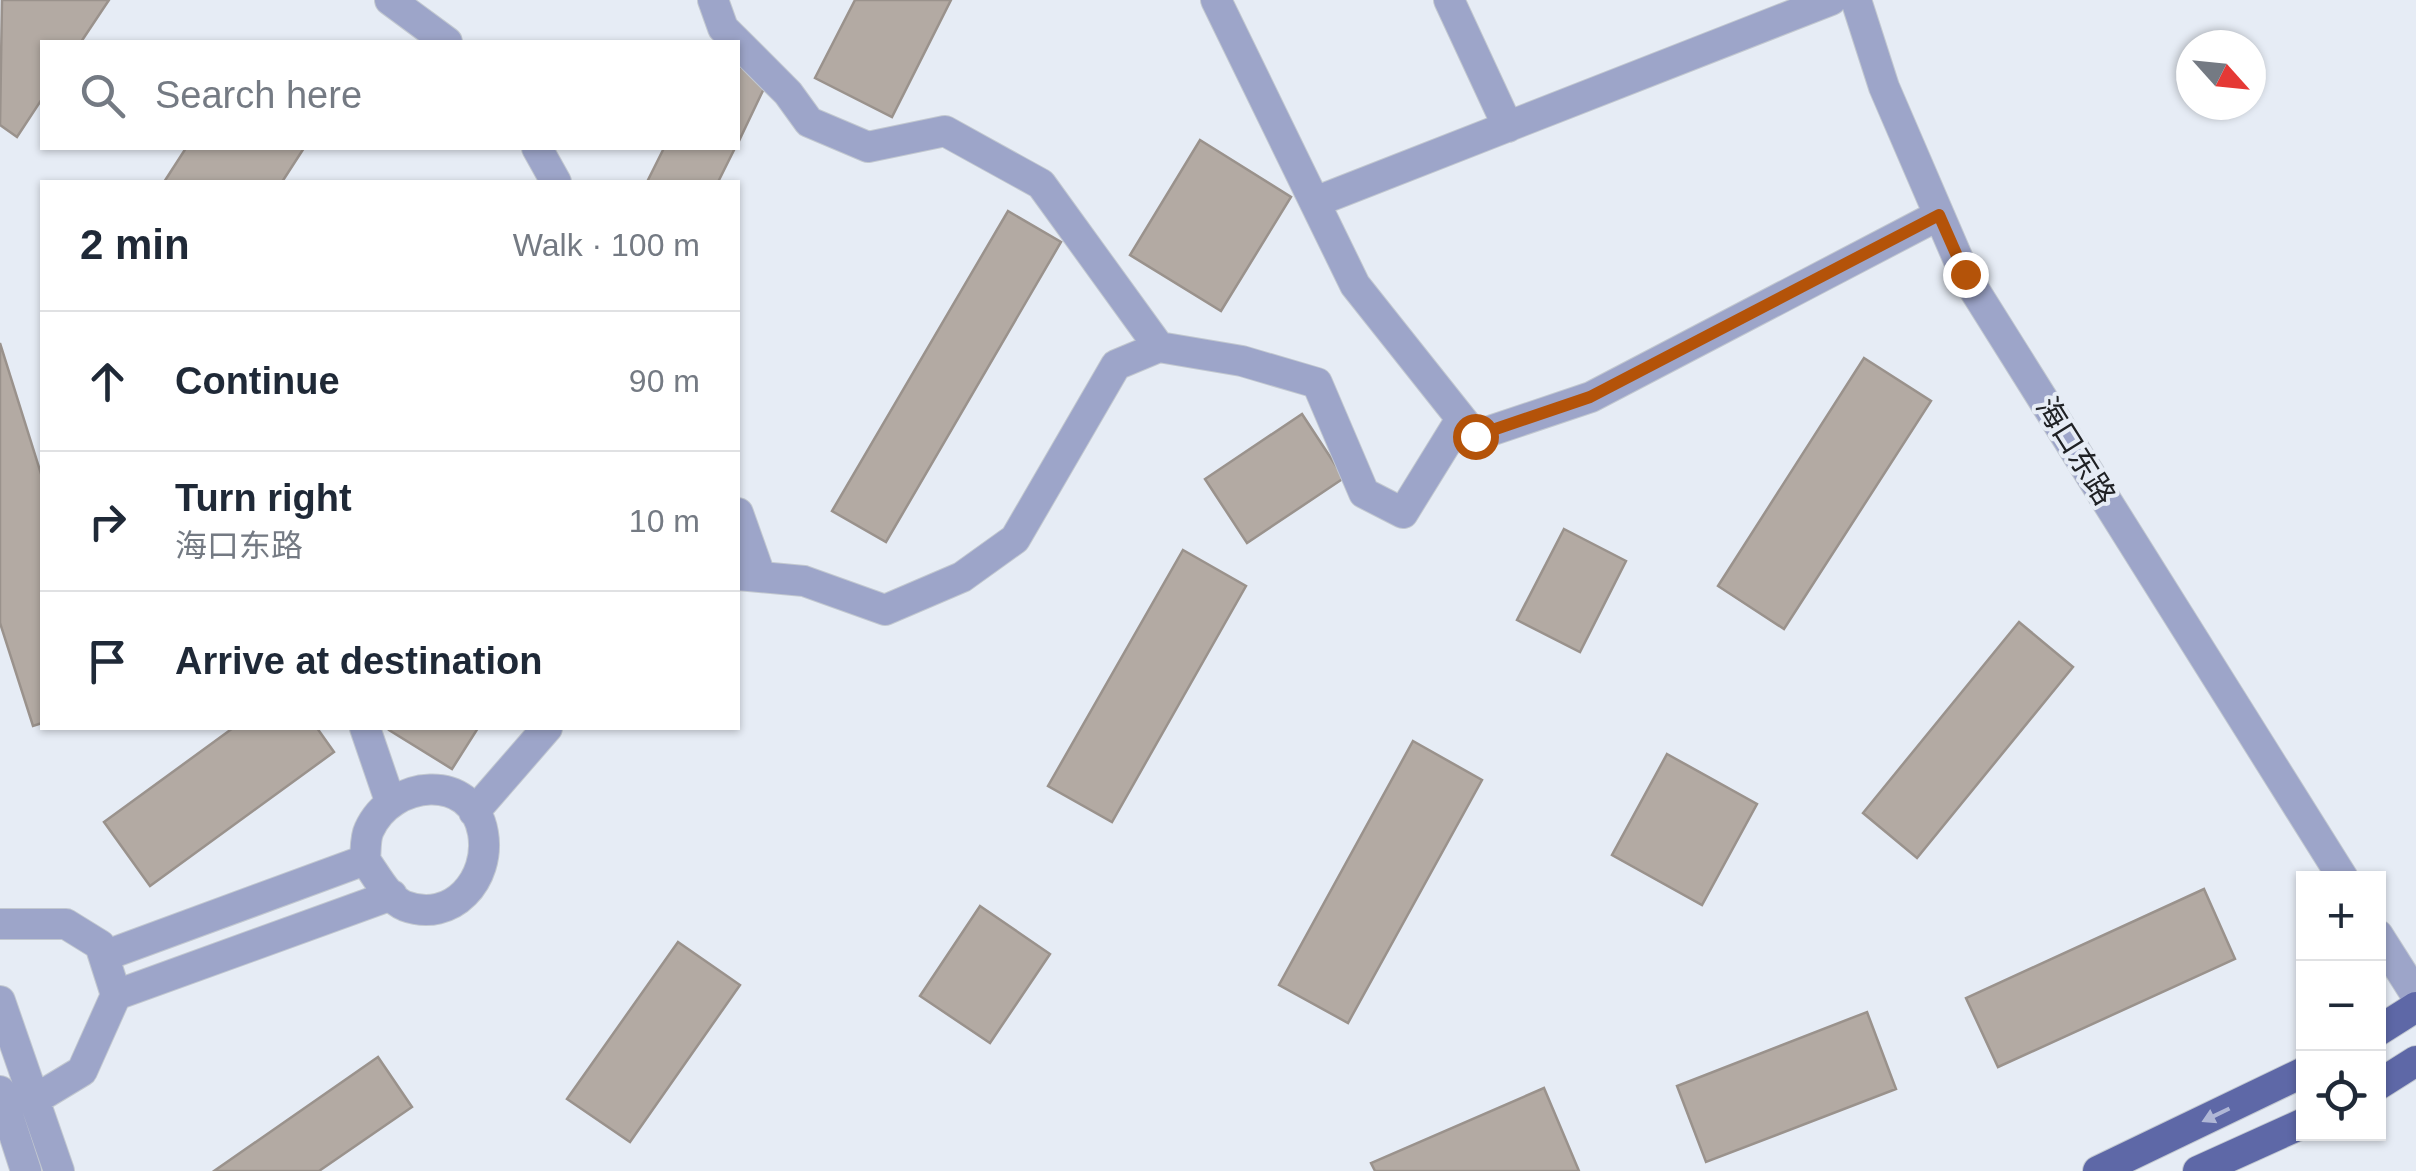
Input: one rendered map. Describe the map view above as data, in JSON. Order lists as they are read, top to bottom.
{
  "streets": {
    "street": ["海口东路"]
  },
  "north": "bottom right",
  "page": {
    "search": "Search here",
    "heading": ["2 min", "Walk · 100 m"],
    "list": [
      ["Continue", "90 m"],
      ["Turn right", "海口东路", "10 m"],
      "Arrive at destination"
    ],
    "map_buttons": ["+", "−"]
  }
}
